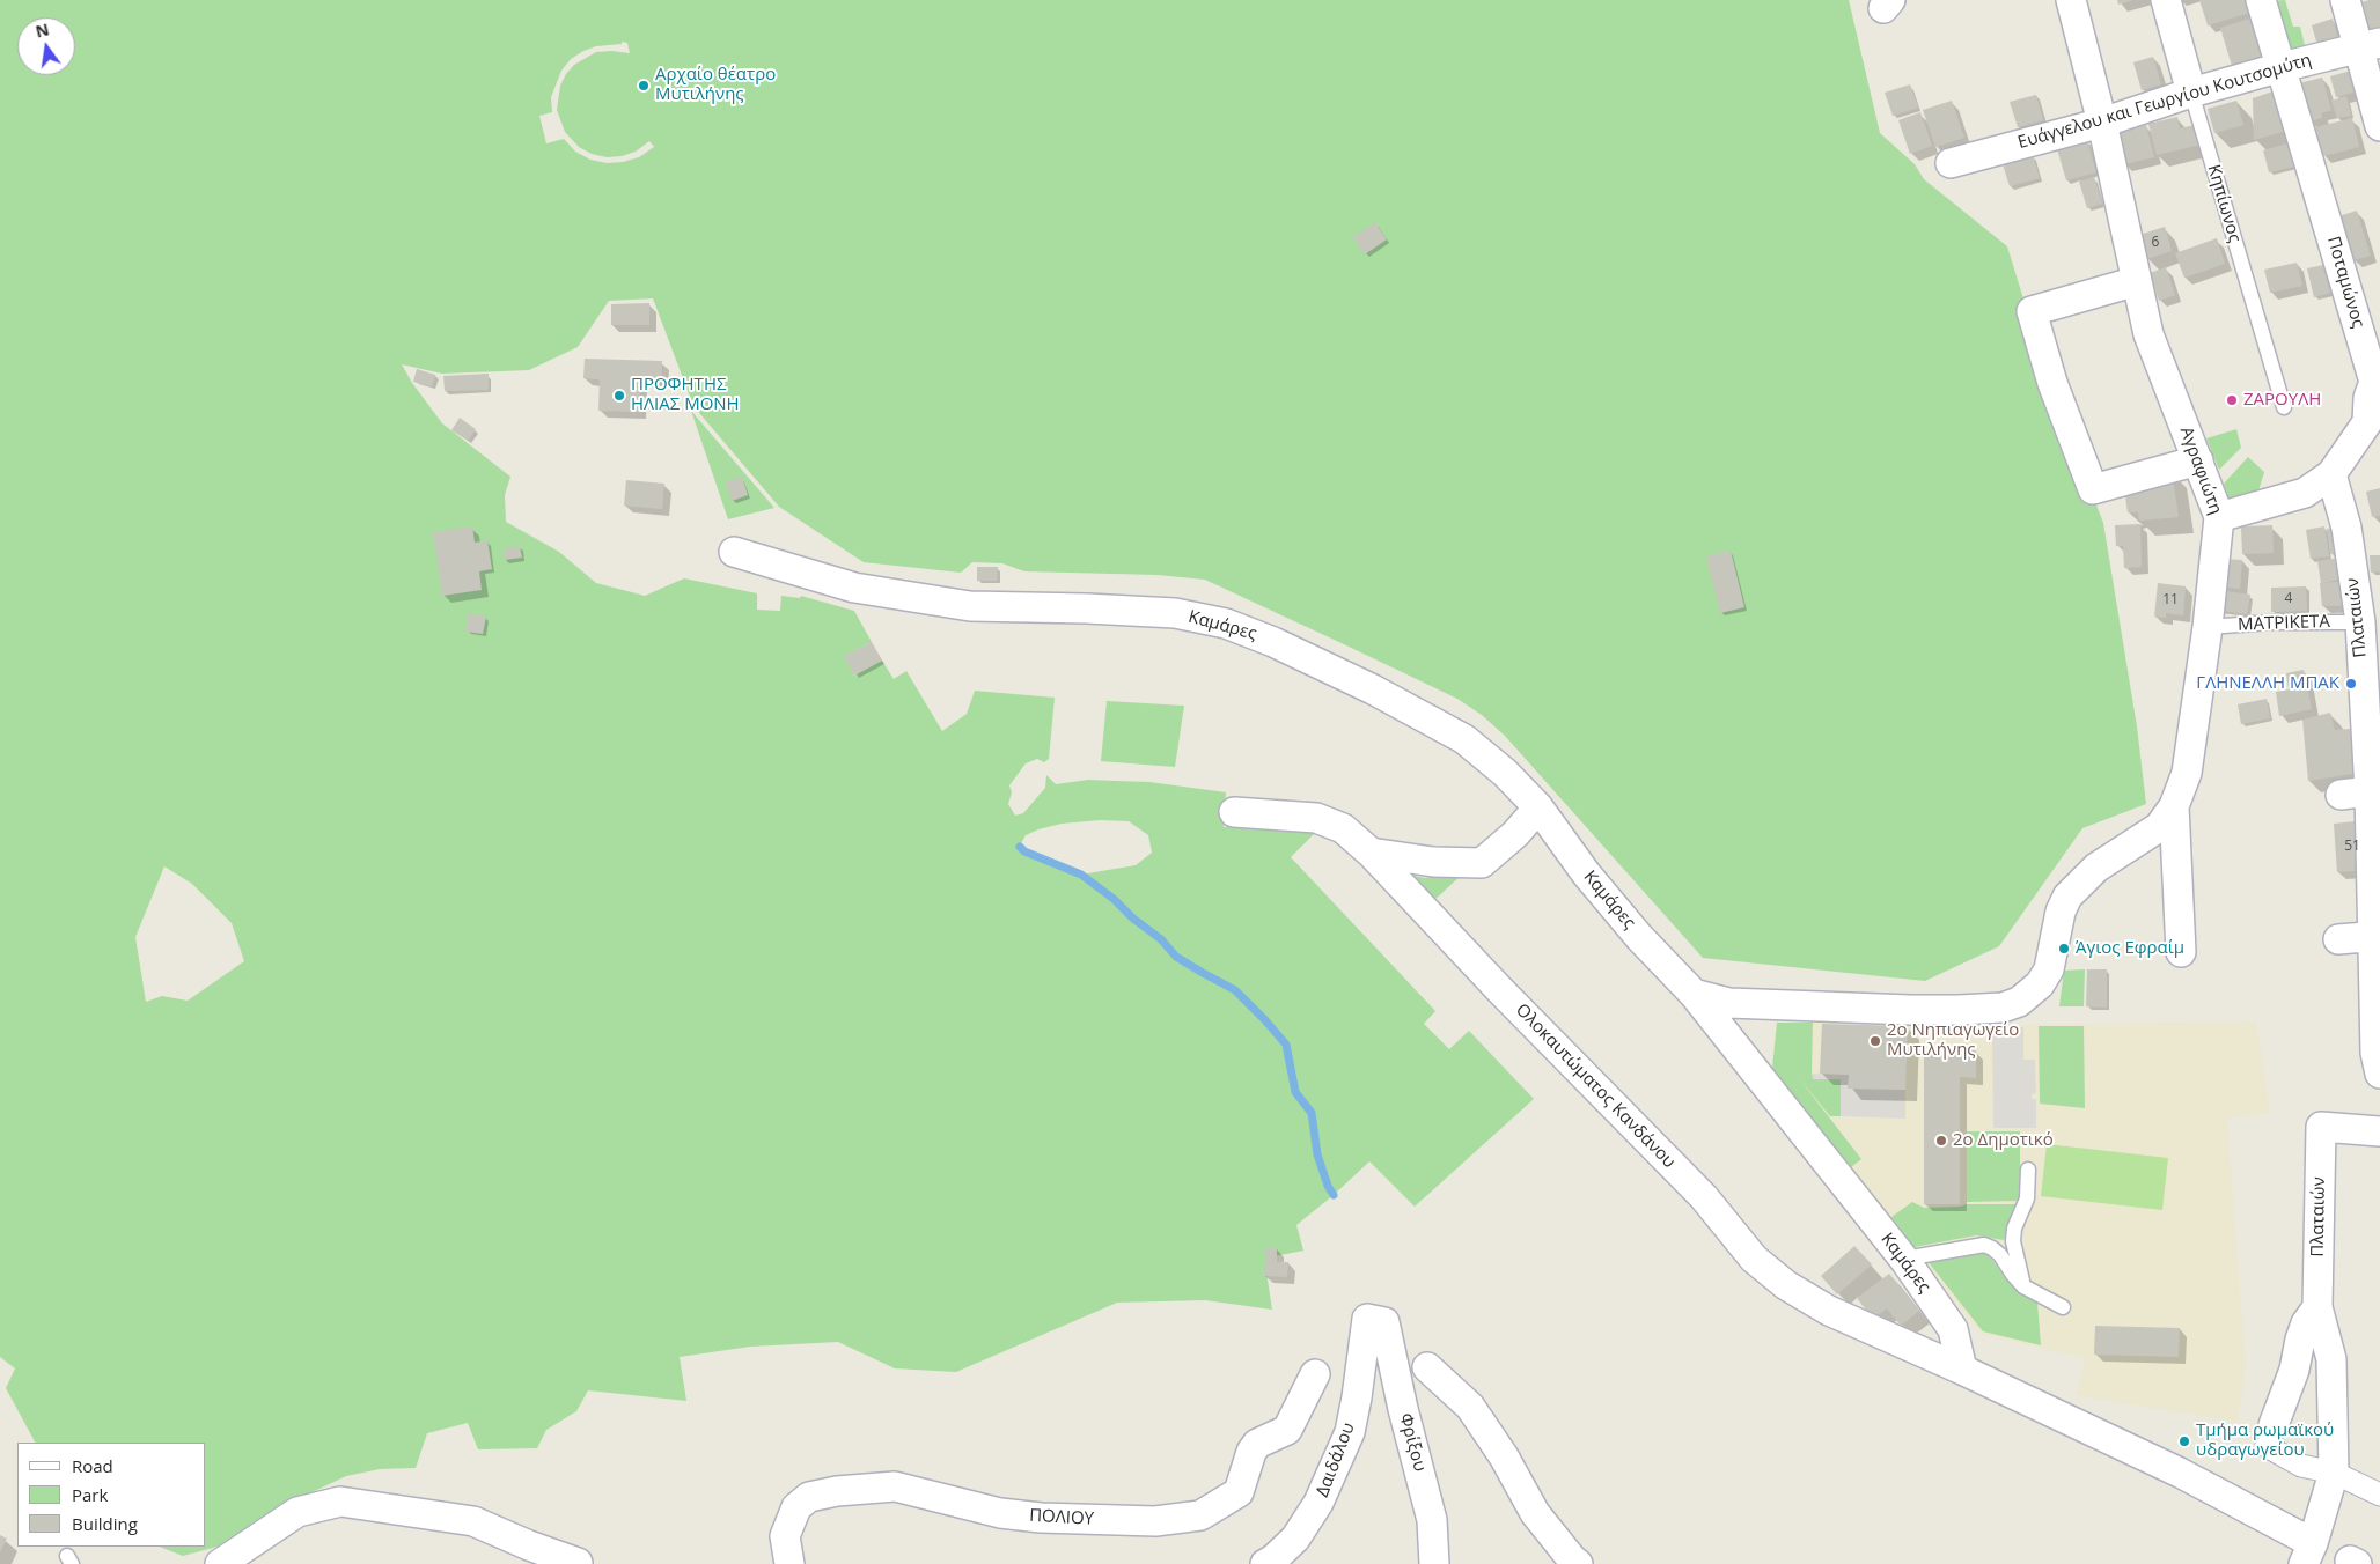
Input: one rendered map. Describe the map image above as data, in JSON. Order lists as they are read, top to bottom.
{
  "streets": {
    "street": [
      "Ευάγγελου και Γεωργίου Κουτσομύτη",
      "Κηπίωνος",
      "Ποταμώνος",
      "Αγραφιώτη",
      "Πλαταιών",
      "Καμάρες",
      "Ολοκαυτώματος Κανδάνου",
      "Φρίξου",
      "Δαιδάλου",
      "ΠΟΛΙΟΥ"
    ],
    "lane": ["ΜΑΤΡΙΚΕΤΑ"]
  },
  "crossings": [
    ["Ευάγγελου και Γεωργίου Κουτσομύτη", "Κηπίωνος"],
    ["Ευάγγελου και Γεωργίου Κουτσομύτη", "Ποταμώνος"],
    ["Ευάγγελου και Γεωργίου Κουτσομύτη", "Αγραφιώτη"],
    ["Ποταμώνος", "Αγραφιώτη"],
    ["Ποταμώνος", "Πλαταιών"],
    ["Αγραφιώτη", "ΜΑΤΡΙΚΕΤΑ"],
    ["Πλαταιών", "ΜΑΤΡΙΚΕΤΑ"],
    ["Καμάρες", "Ολοκαυτώματος Κανδάνου"],
    ["Φρίξου", "Δαιδάλου"]
  ],
  "places": [
    "Αρχαίο θέατρο Μυτιλήνης",
    "ΠΡΟΦΗΤΗΣ ΗΛΙΑΣ MONH",
    "ΖΑΡΟΥΛΗ",
    "ΓΛΗΝΕΛΛΗ ΜΠΑΚ",
    "Άγιος Εφραίμ",
    "2ο Νηπιαγωγείο Μυτιλήνης",
    "2ο Δημοτικό",
    "Τμήμα ρωμαϊκού υδραγωγείου"
  ],
  "house_numbers": [
    "6",
    "4",
    "11",
    "51"
  ],
  "legend": ["Road", "Park", "Building"],
  "north": "top"
}
